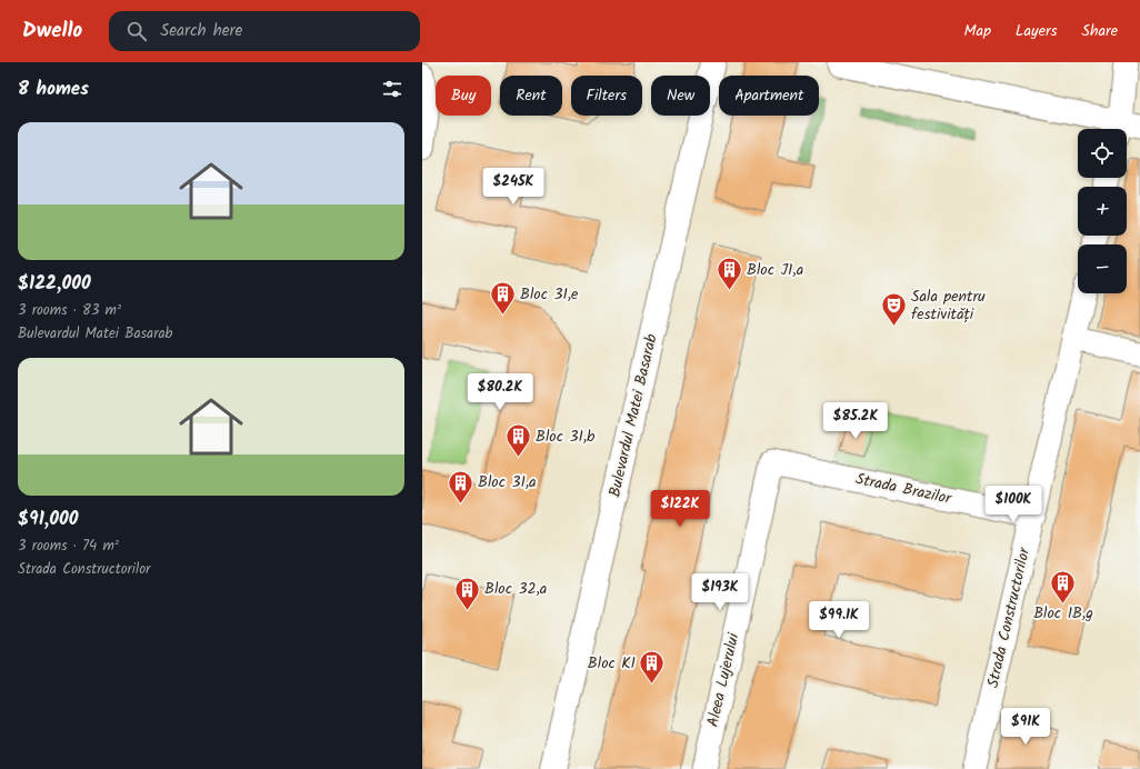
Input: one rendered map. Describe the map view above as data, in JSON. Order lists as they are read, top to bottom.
{
  "streets": {
    "main road": ["Bulevardul Matei Basarab"],
    "street": ["Strada Brazilor", "Strada Constructorilor", "Aleea Lujerului"]
  },
  "crossings": [
    ["Strada Brazilor", "Strada Constructorilor"],
    ["Strada Brazilor", "Aleea Lujerului"]
  ],
  "places": {
    "building": [
      "Bloc J1,a",
      "Bloc 31,e",
      "Bloc 31,b",
      "Bloc 31,a",
      "Bloc 1B,g",
      "Bloc 32,a",
      "Bloc K1"
    ],
    "theatre": ["Sala pentru festivități"]
  },
  "page": {
    "header": "Dwello",
    "search": "Search here",
    "nav": ["Map", "Layers", "Share"],
    "heading": "8 homes",
    "chip": [
      "Buy",
      "Rent",
      "Filters",
      "New",
      "Apartment"
    ],
    "list": [
      {
        "name": "$122,000",
        "note": "3 rooms · 83 m² · Bulevardul Matei Basarab"
      },
      {
        "name": "$91,000",
        "note": "3 rooms · 74 m² · Strada Constructorilor"
      }
    ],
    "map_buttons": ["+", "−"],
    "price": [
      "$245K",
      "$80.2K",
      "$85.2K",
      "$100K",
      "$122K",
      "$193K",
      "$99.1K",
      "$91K"
    ]
  }
}
